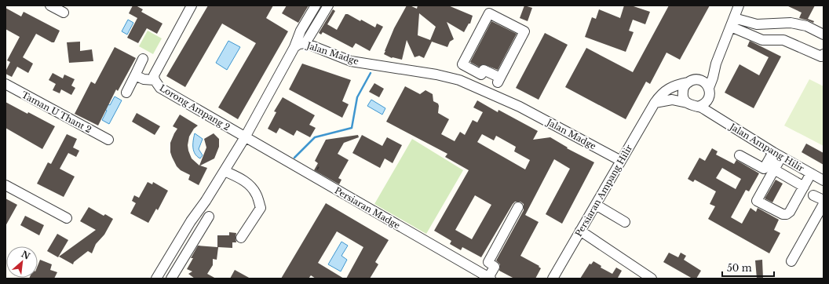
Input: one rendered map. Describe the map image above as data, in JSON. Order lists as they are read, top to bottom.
{
  "streets": {
    "street": [
      "Jalan Madge",
      "Lorong Ampang 2",
      "Taman U Thant 2",
      "Jalan Ampang Hilir",
      "Persiaran Ampang Hilir",
      "Persiaran Madge"
    ]
  },
  "crossings": [
    ["Jalan Madge", "Lorong Ampang 2"],
    ["Jalan Madge", "Persiaran Ampang Hilir"],
    ["Jalan Madge", "Persiaran Madge"],
    ["Lorong Ampang 2", "Persiaran Madge"],
    ["Jalan Ampang Hilir", "Persiaran Ampang Hilir"]
  ],
  "scale_bar": "50 m",
  "north": "top right"
}
